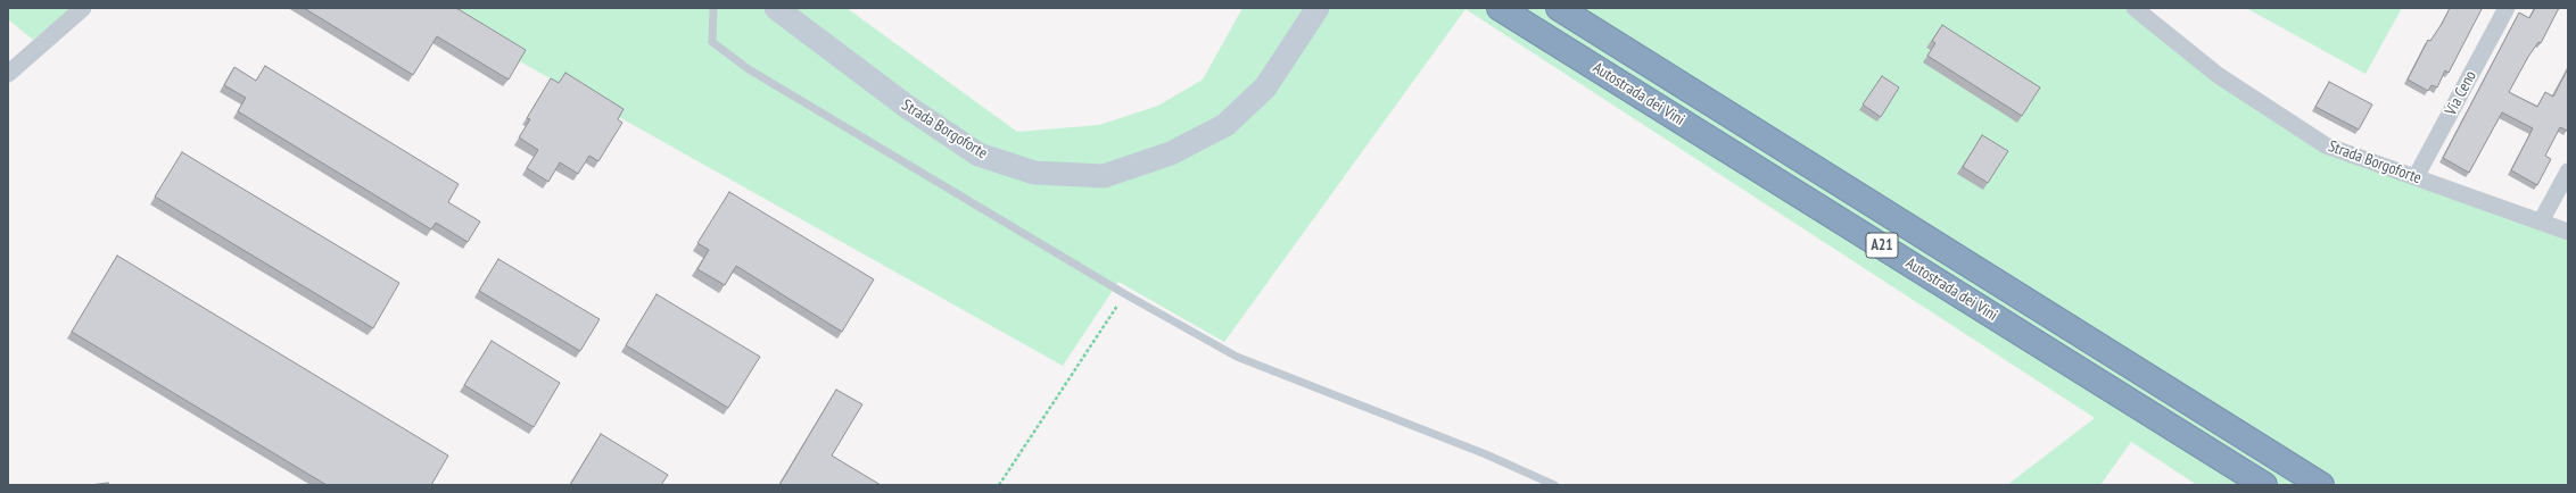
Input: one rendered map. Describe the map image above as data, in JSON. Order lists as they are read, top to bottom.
{
  "streets": {
    "highway": ["Autostrada dei Vini", "A21"],
    "main road": ["Strada Borgoforte"],
    "street": ["Via Ceno"]
  },
  "crossings": [
    ["Via Ceno", "Strada Borgoforte"]
  ]
}
